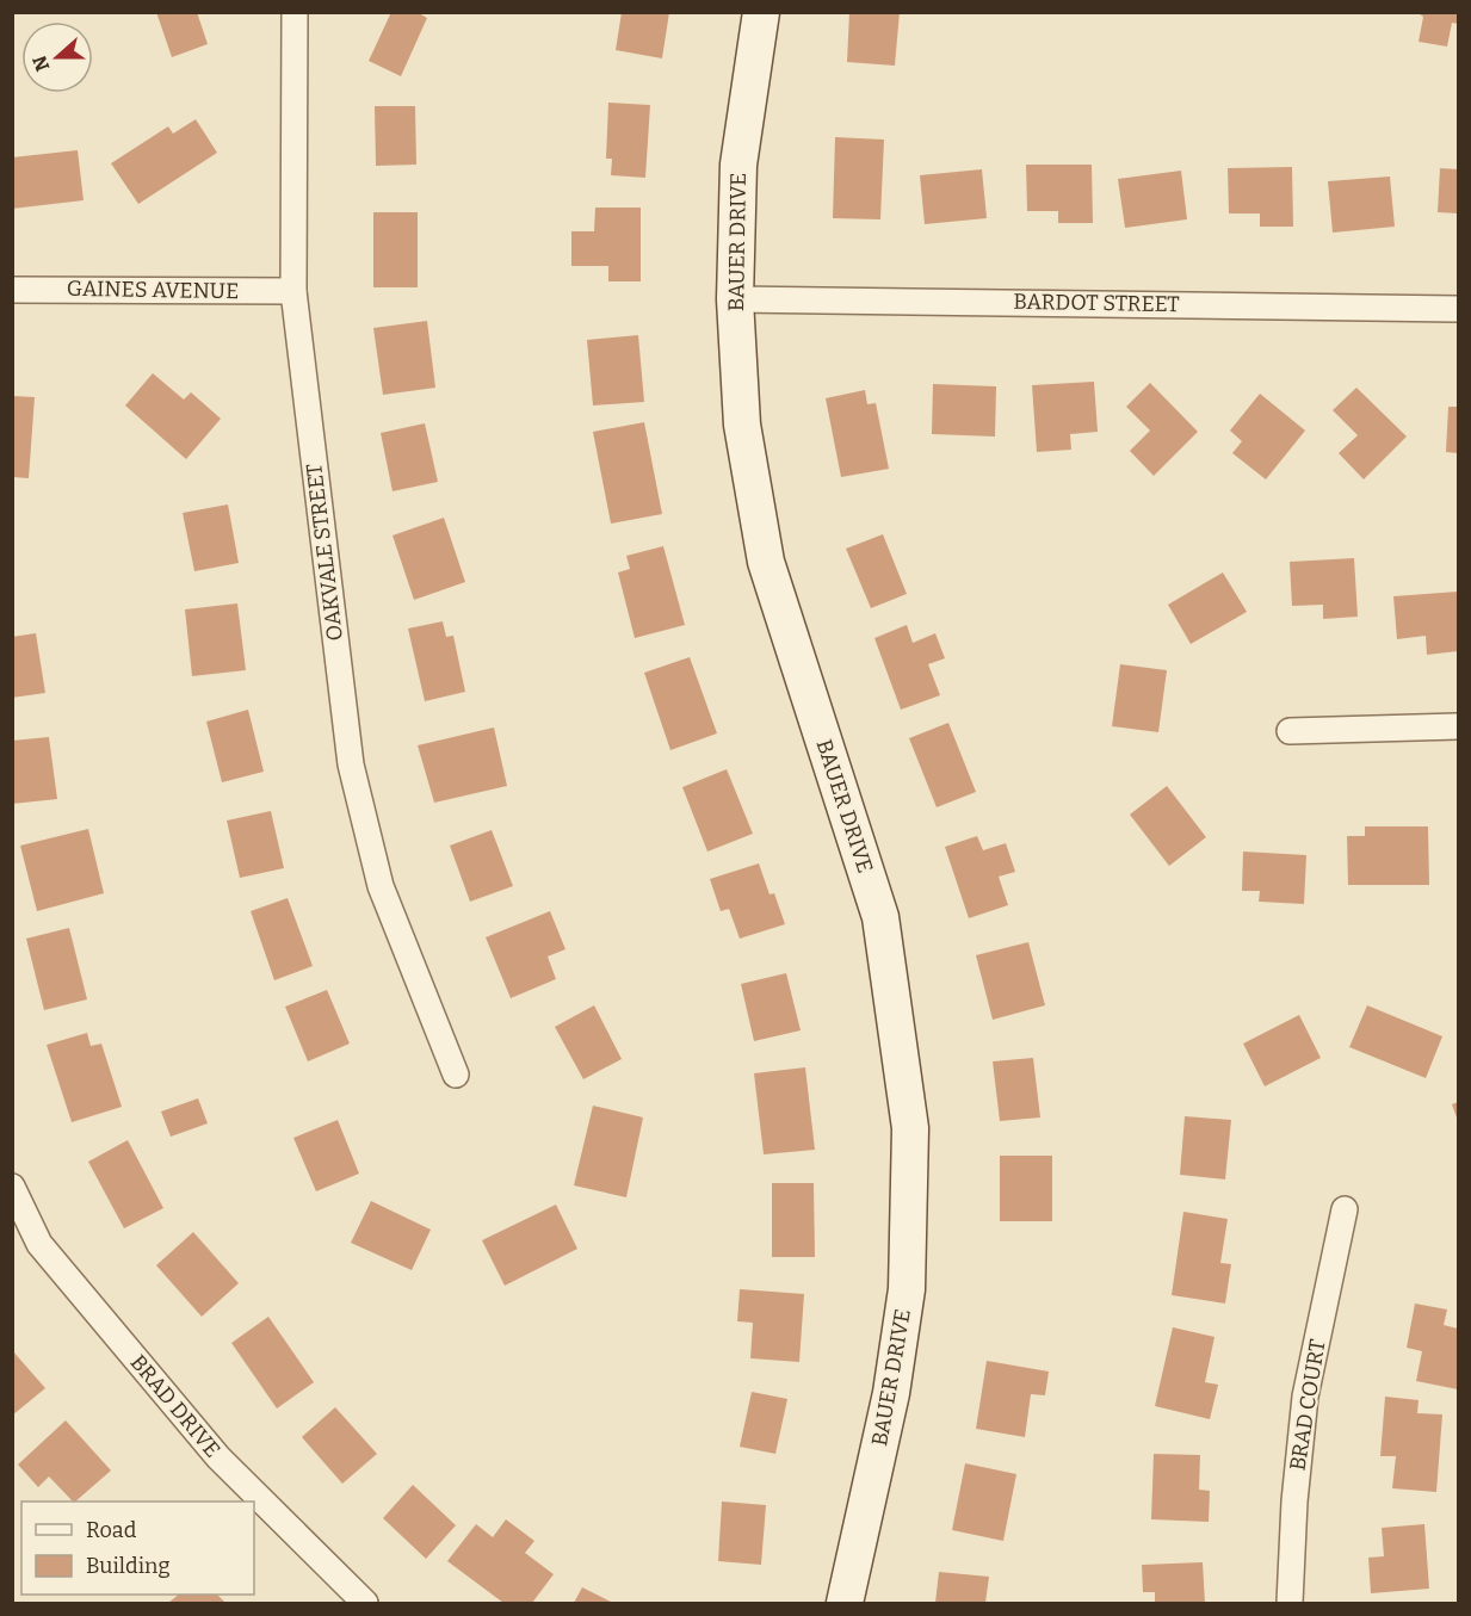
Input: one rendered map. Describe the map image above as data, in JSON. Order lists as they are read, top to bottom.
{
  "streets": {
    "street": [
      "BAUER DRIVE",
      "GAINES AVENUE",
      "BARDOT STREET",
      "OAKVALE STREET",
      "BRAD COURT",
      "BRAD DRIVE"
    ]
  },
  "crossings": [
    ["BAUER DRIVE", "BARDOT STREET"],
    ["GAINES AVENUE", "OAKVALE STREET"]
  ],
  "legend": ["Road", "Building"],
  "north": "left"
}
